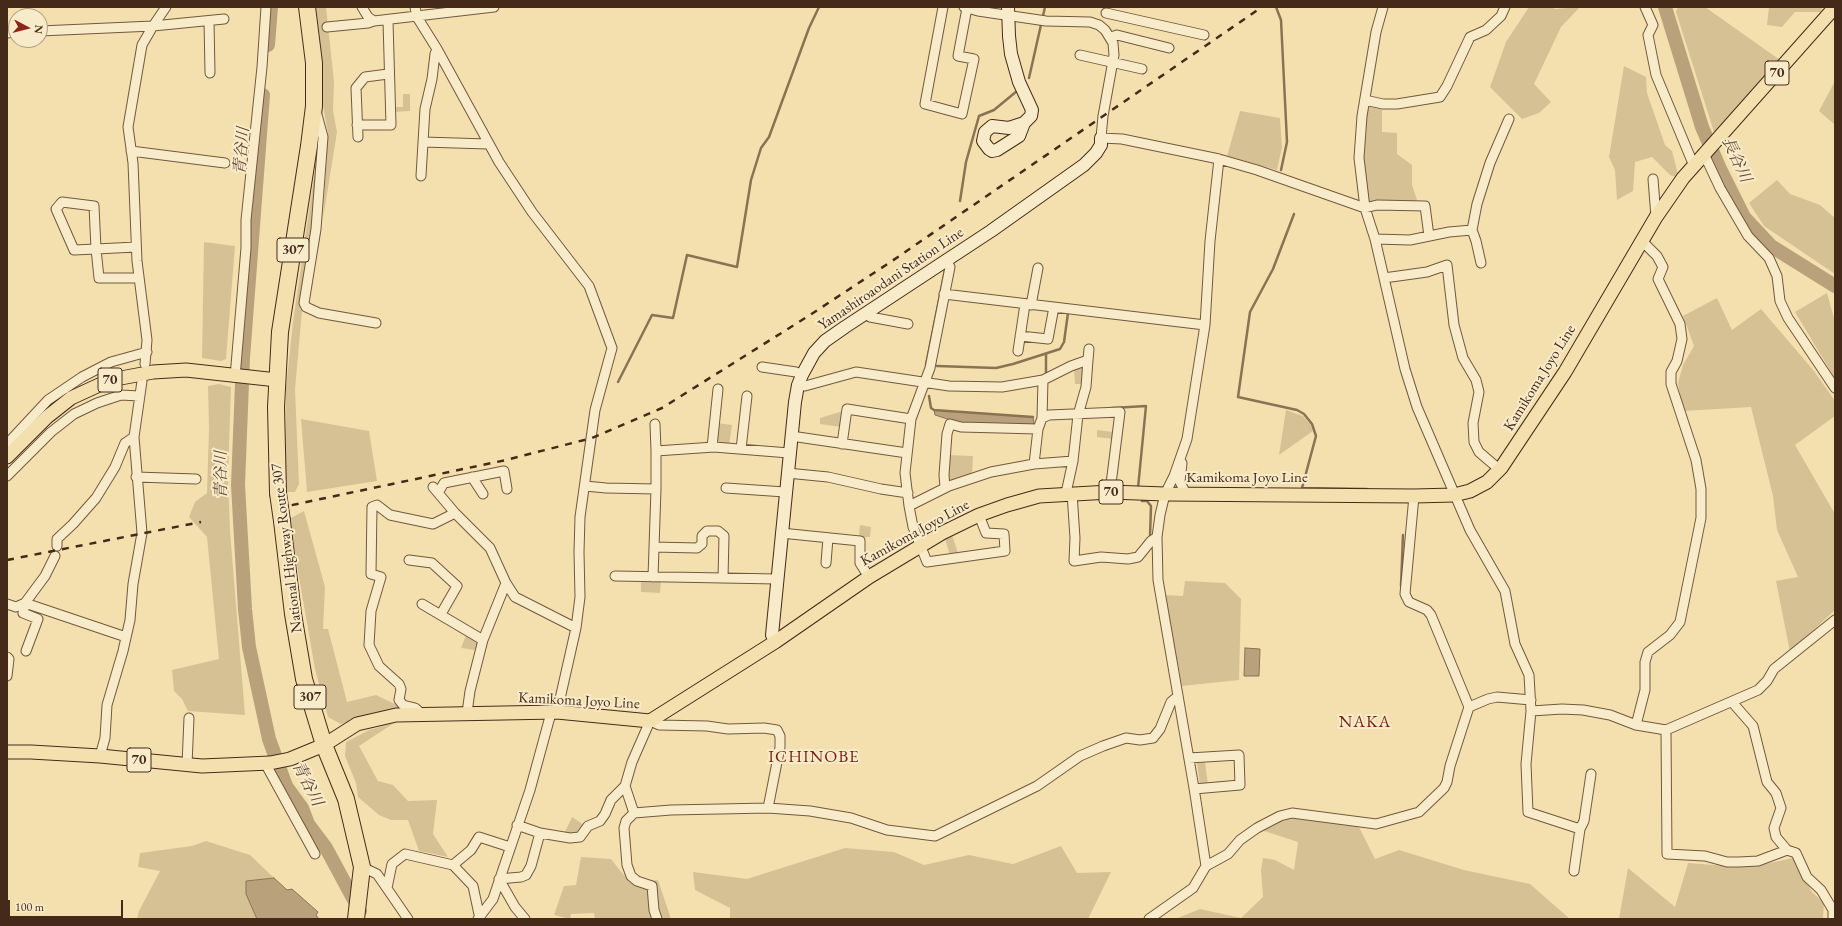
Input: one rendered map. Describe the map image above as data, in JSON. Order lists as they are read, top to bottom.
{
  "streets": {
    "highway": ["307", "National Highway Route 307"],
    "main road": ["70", "Yamashiroaodani Station Line", "Kamikoma Joyo Line"]
  },
  "crossings": [
    ["70", "National Highway Route 307"],
    ["307", "National Highway Route 307"],
    ["Yamashiroaodani Station Line", "Kamikoma Joyo Line"],
    ["Kamikoma Joyo Line", "National Highway Route 307"]
  ],
  "districts": ["NAKA", "ICHINOBE"],
  "water": ["青谷川", "長谷川"],
  "scale_bar": "100 m",
  "north": "right"
}
